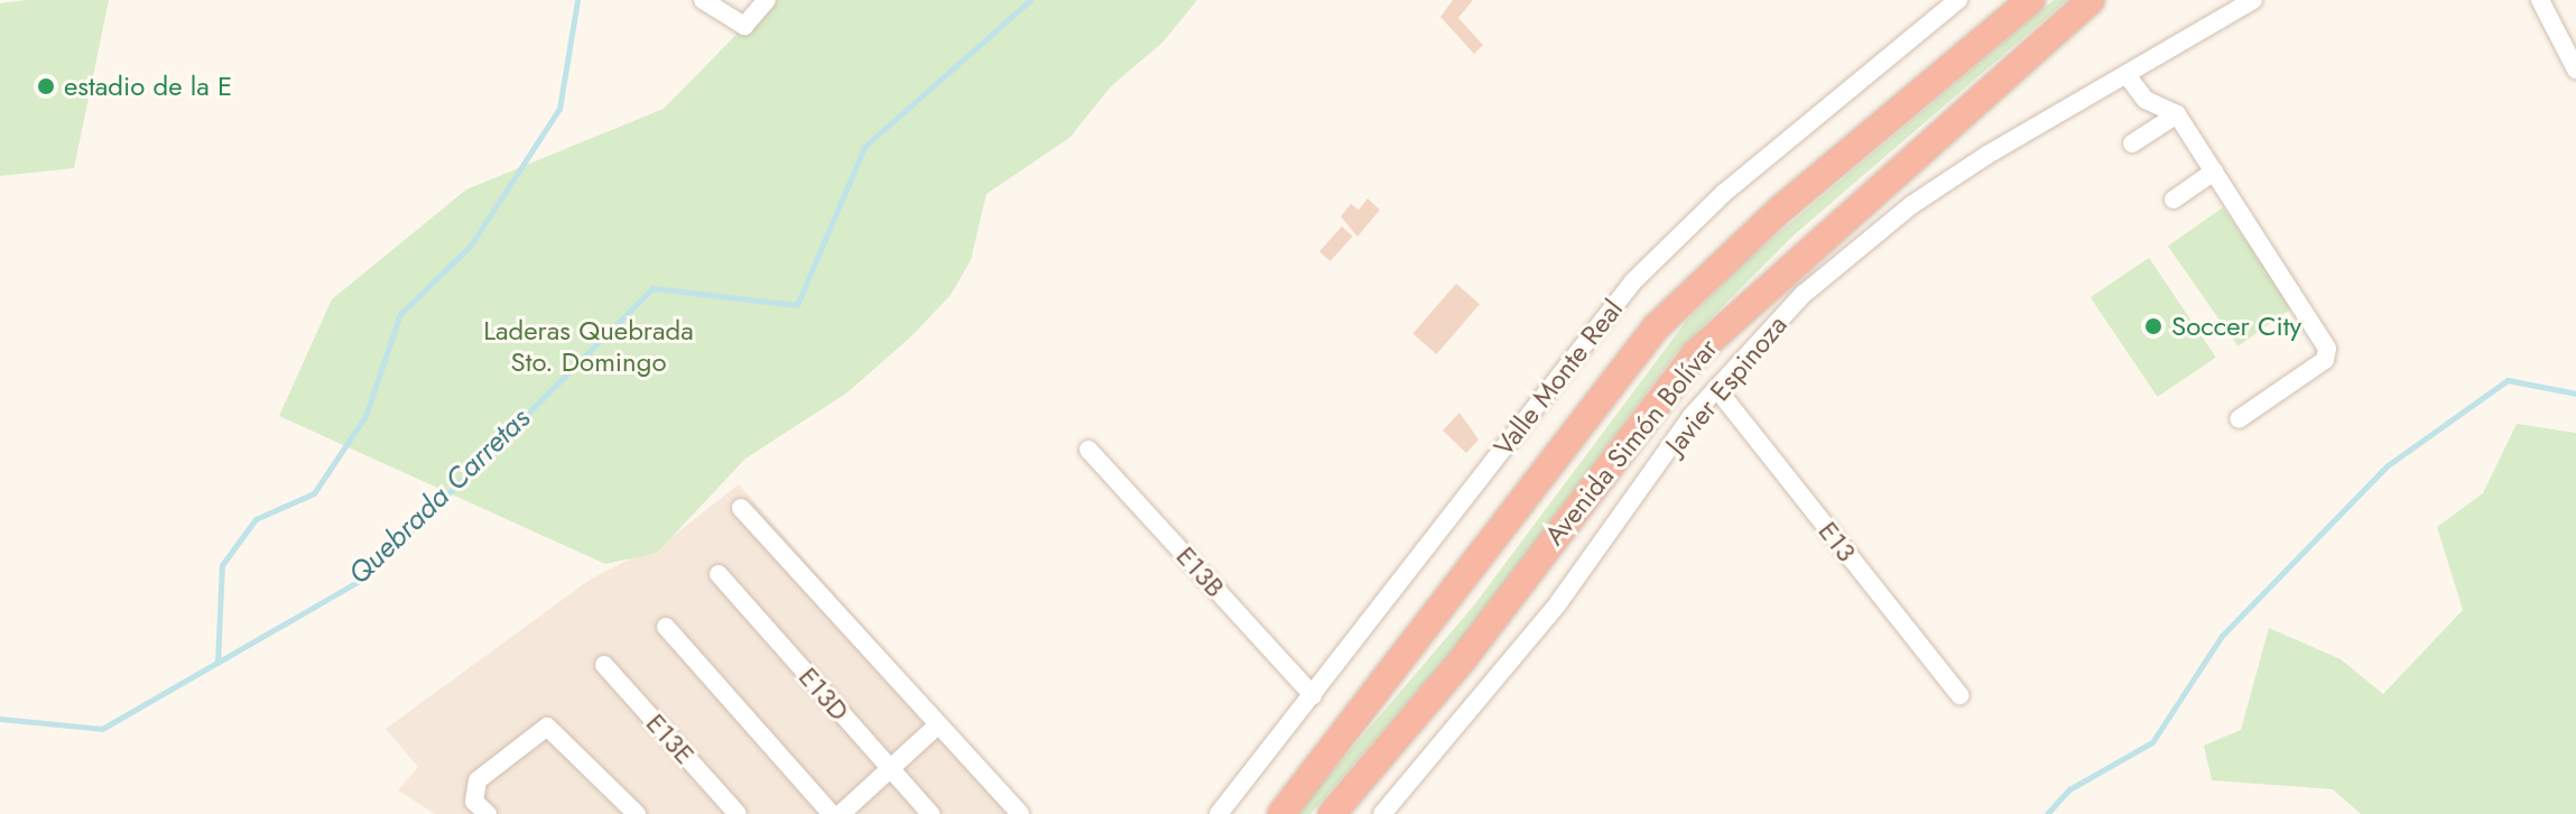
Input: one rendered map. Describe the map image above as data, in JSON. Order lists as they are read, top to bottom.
{
  "streets": {
    "highway": ["Avenida Simón Bolívar"],
    "street": [
      "Valle Monte Real",
      "Javier Espinoza",
      "E13",
      "E13B",
      "E13D",
      "E13E"
    ]
  },
  "crossings": [
    ["Valle Monte Real", "E13B"],
    ["Javier Espinoza", "E13"]
  ],
  "water": ["Quebrada Carretas"],
  "parks": ["Laderas Quebrada Sto. Domingo"],
  "places": ["estadio de la E", "Soccer City"]
}
